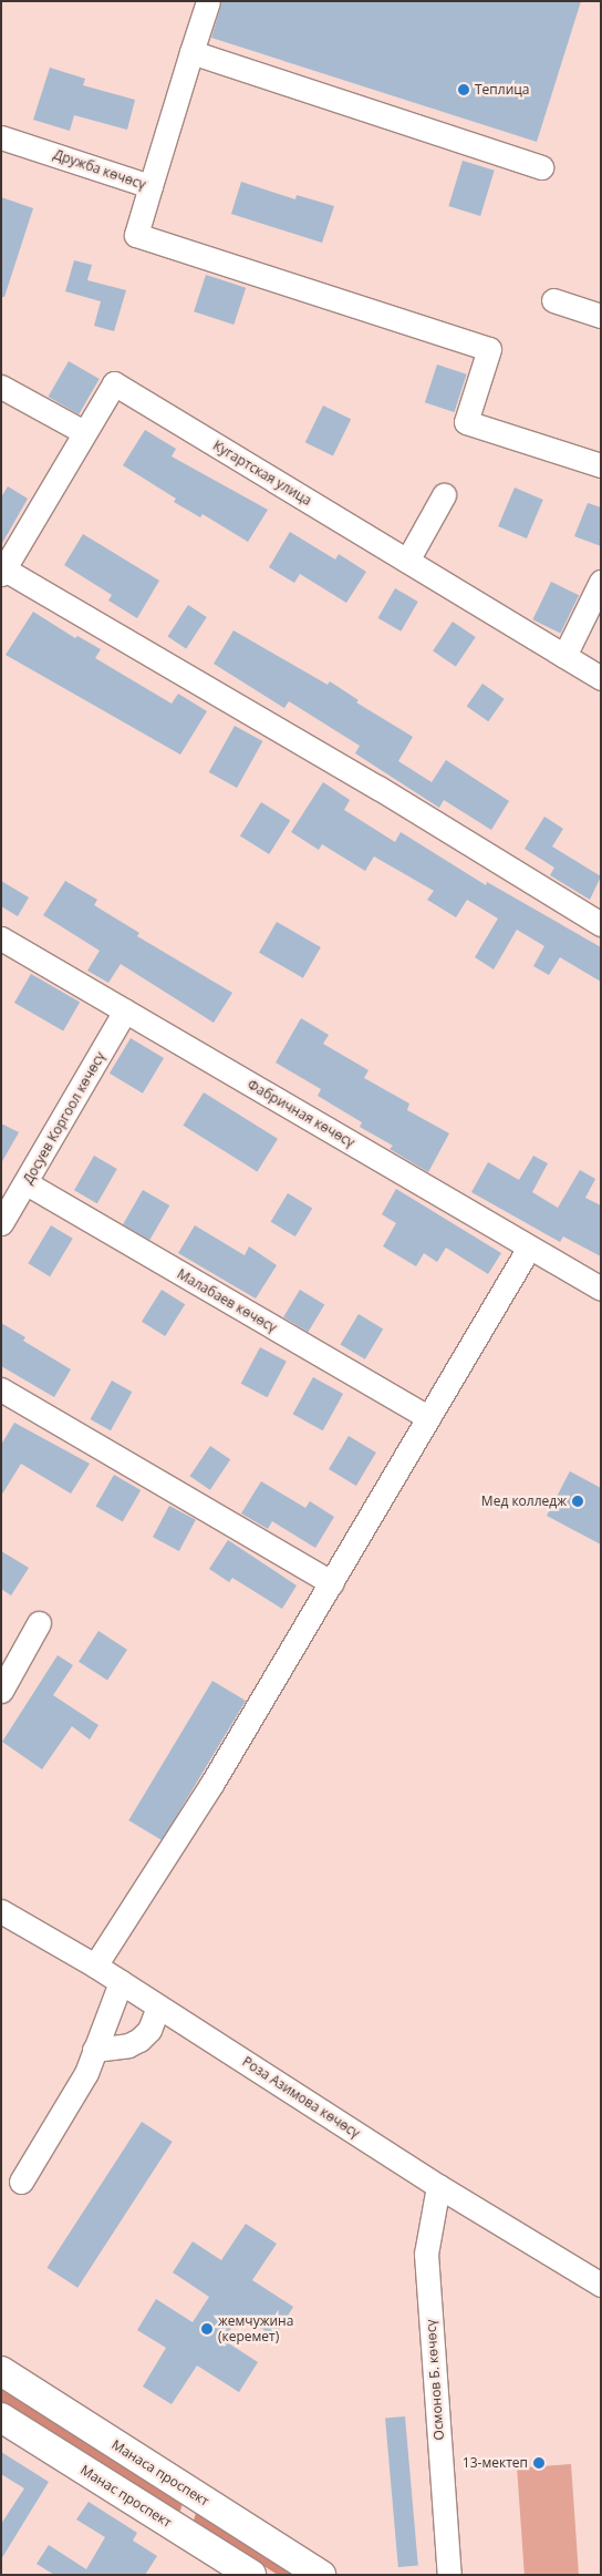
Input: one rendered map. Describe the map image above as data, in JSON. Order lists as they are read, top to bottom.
{
  "streets": {
    "main road": ["Манаса проспект", "Манас проспект"],
    "street": [
      "Дружба көчөсү",
      "Кугартская улица",
      "Фабричная көчөсү",
      "Досуев Коргоол көчөсү",
      "Малабаев көчөсү",
      "Роза Азимова көчөсү",
      "Осмонов Б. көчөсү"
    ]
  },
  "crossings": [
    ["Фабричная көчөсү", "Досуев Коргоол көчөсү"],
    ["Досуев Коргоол көчөсү", "Малабаев көчөсү"],
    ["Роза Азимова көчөсү", "Осмонов Б. көчөсү"]
  ],
  "places": [
    "Теплица",
    "Мед колледж",
    "жемчужина (керемет)",
    "13-мектеп"
  ]
}
